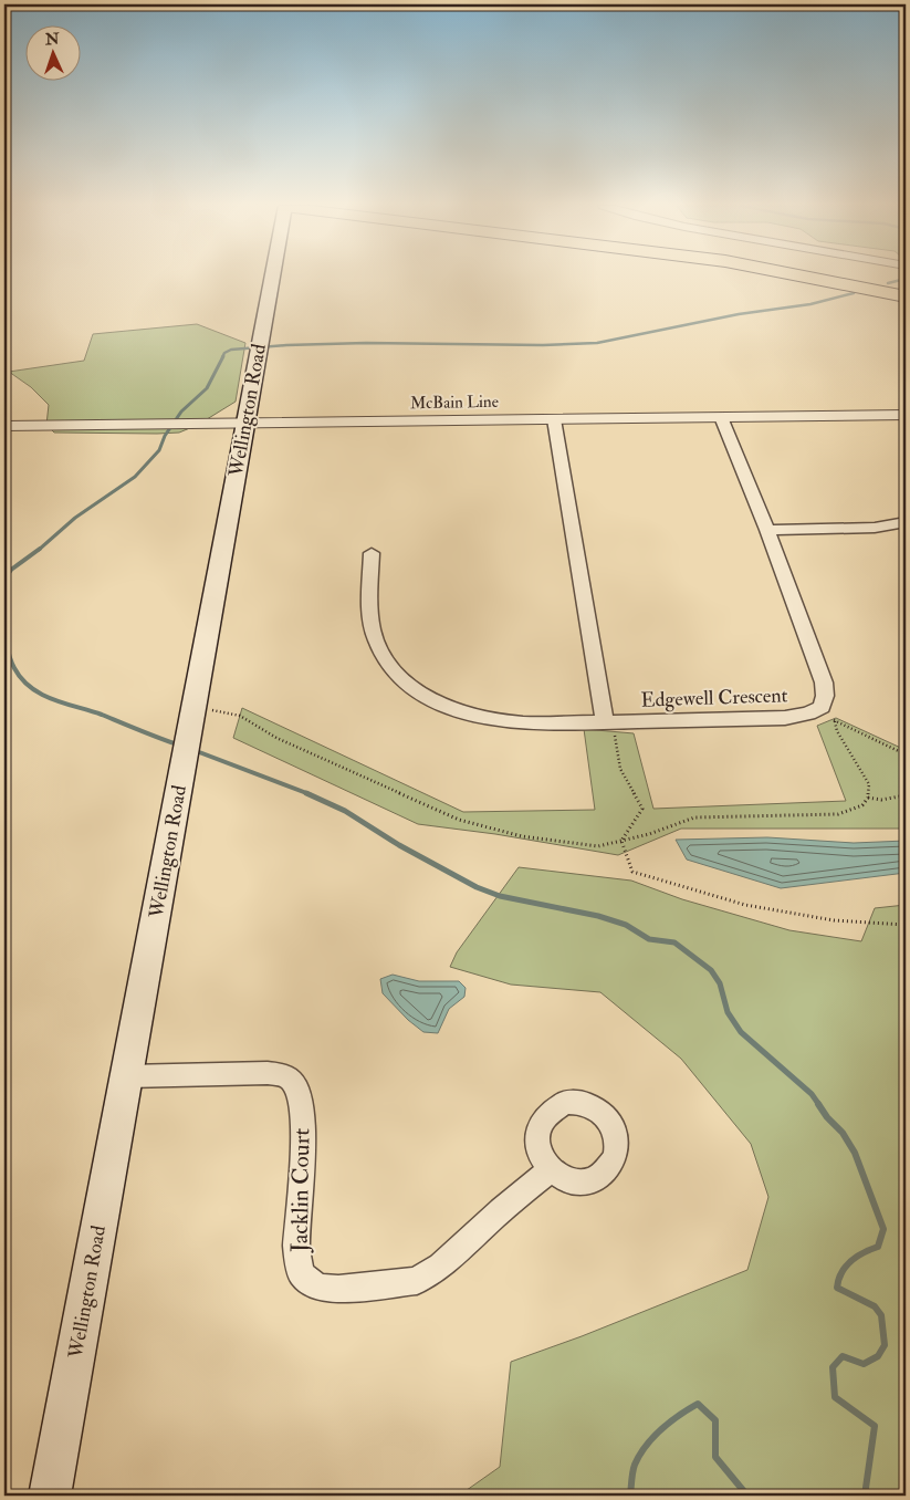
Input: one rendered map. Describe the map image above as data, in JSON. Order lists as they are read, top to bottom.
{
  "streets": {
    "main road": ["Wellington Road"],
    "street": ["McBain Line", "Edgewell Crescent", "Jacklin Court"]
  },
  "crossings": [
    ["McBain Line", "Wellington Road"],
    ["McBain Line", "Edgewell Crescent"],
    ["Wellington Road", "Jacklin Court"]
  ],
  "north": "top"
}
